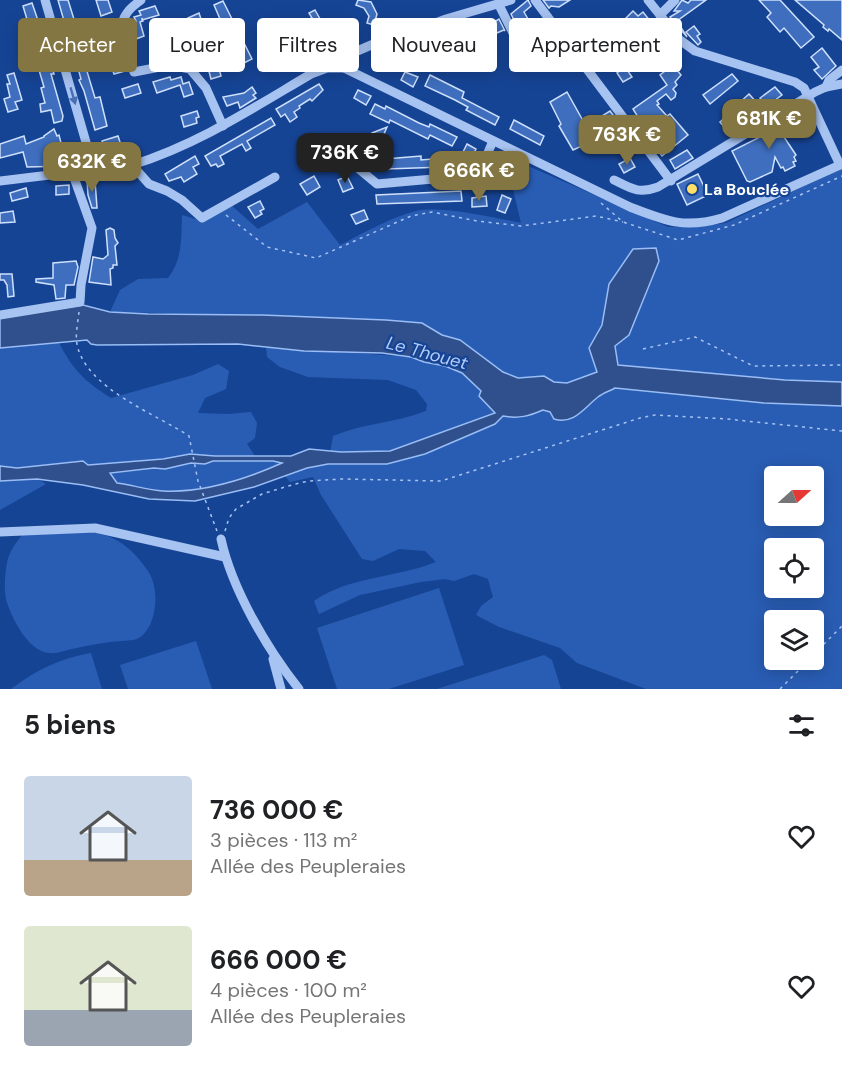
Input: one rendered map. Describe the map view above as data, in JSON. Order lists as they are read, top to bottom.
{
  "water": ["Le Thouet"],
  "places": ["La Bouclée"],
  "north": "right",
  "page": {
    "chip": [
      "Acheter",
      "Louer",
      "Filtres",
      "Nouveau",
      "Appartement"
    ],
    "price": [
      "681K €",
      "763K €",
      "736K €",
      "632K €",
      "666K €"
    ],
    "heading": "5 biens",
    "list": [
      {
        "name": "736 000 €",
        "note": "3 pièces · 113 m² · Allée des Peupleraies"
      },
      {
        "name": "666 000 €",
        "note": "4 pièces · 100 m² · Allée des Peupleraies"
      }
    ]
  }
}
